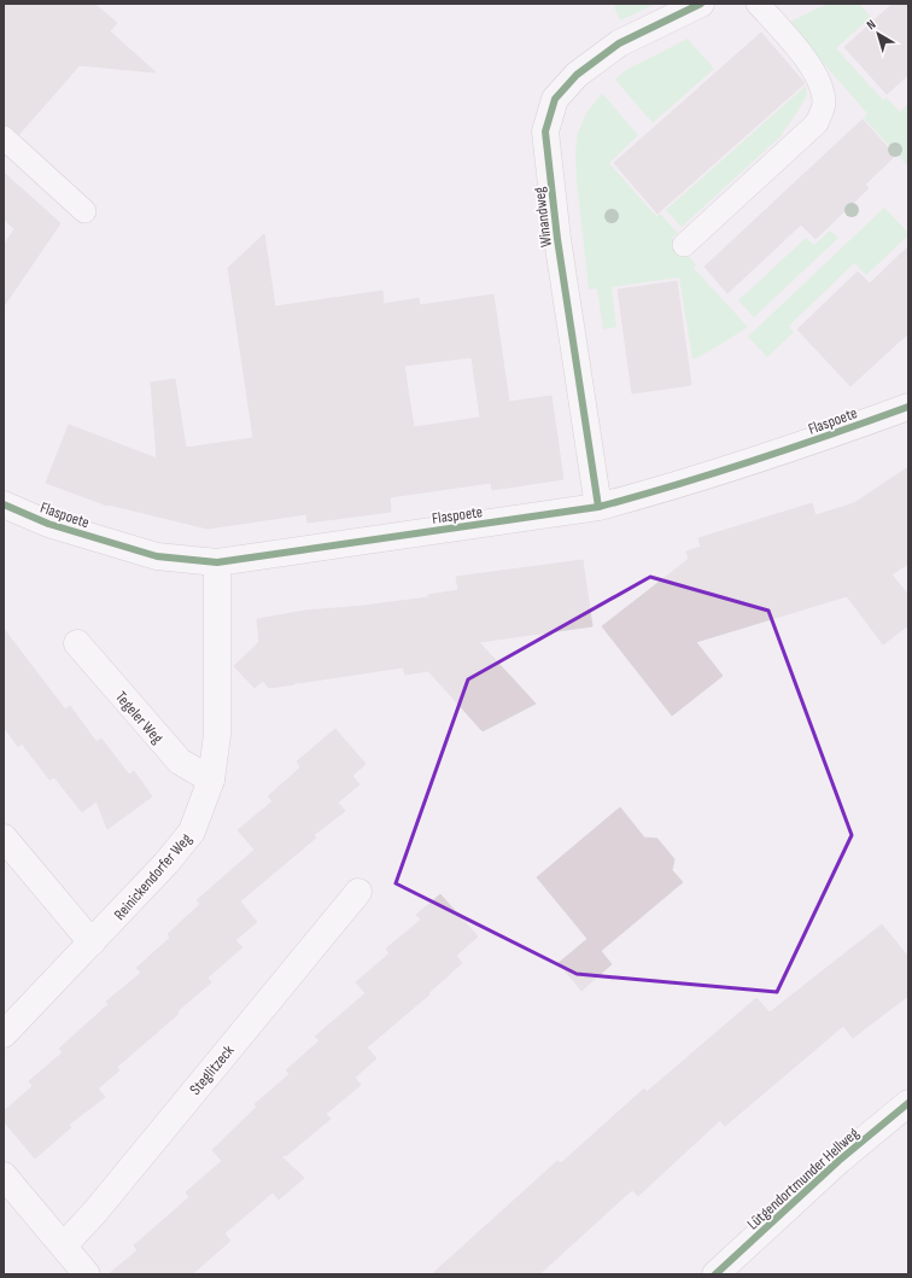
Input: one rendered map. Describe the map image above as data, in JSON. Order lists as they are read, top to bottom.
{
  "streets": {
    "street": [
      "Winandweg",
      "Flaspoete",
      "Tegeler Weg",
      "Reinickendorfer Weg",
      "Steglitzeck",
      "Lütgendortmunder Hellweg"
    ]
  },
  "crossings": [
    ["Winandweg", "Flaspoete"],
    ["Flaspoete", "Reinickendorfer Weg"],
    ["Tegeler Weg", "Reinickendorfer Weg"]
  ],
  "north": "top left"
}
